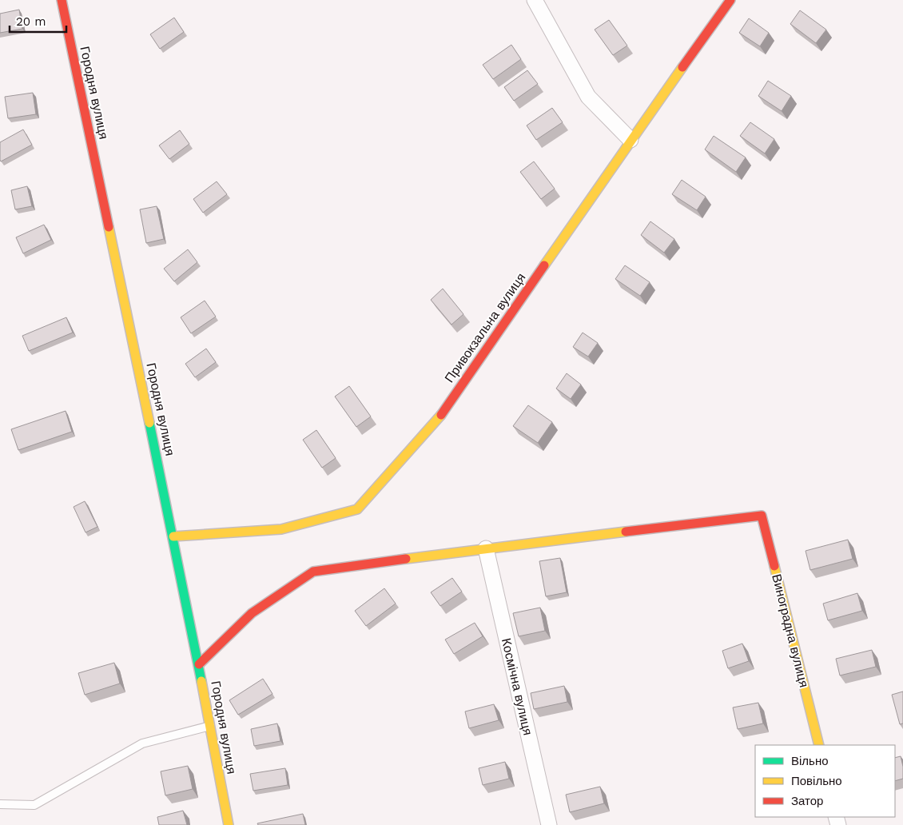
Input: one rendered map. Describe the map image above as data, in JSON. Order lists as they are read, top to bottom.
{
  "streets": {
    "street": [
      "Городня вулиця",
      "Привокзальна вулиця",
      "Виноградна вулиця",
      "Космічна вулиця"
    ]
  },
  "crossings": [
    ["Городня вулиця", "Привокзальна вулиця"],
    ["Виноградна вулиця", "Космічна вулиця"]
  ],
  "legend": ["Вільно", "Повільно", "Затор"],
  "scale_bar": "20 m"
}
